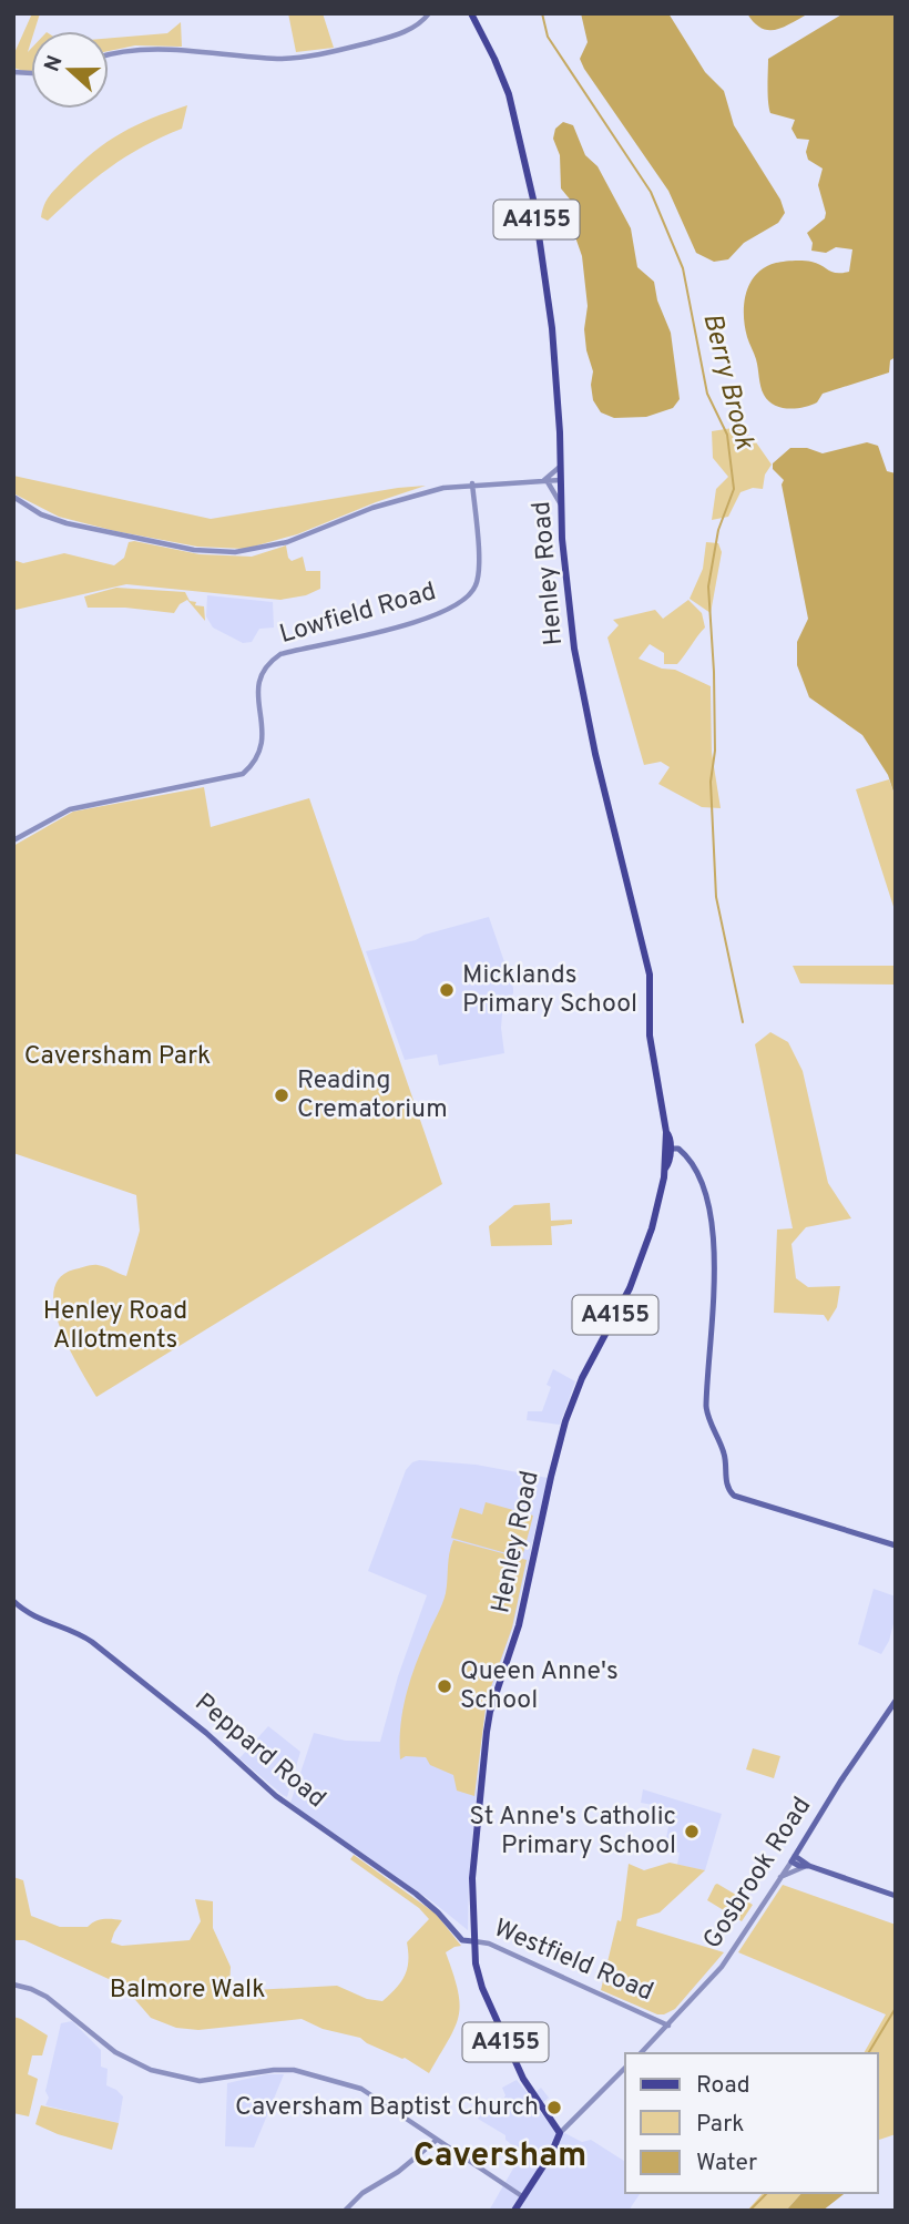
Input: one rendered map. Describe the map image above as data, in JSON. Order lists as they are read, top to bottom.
{
  "streets": {
    "main road": [
      "A4155",
      "Henley Road",
      "Peppard Road",
      "Gosbrook Road"
    ],
    "street": ["Lowfield Road", "Westfield Road"]
  },
  "crossings": [
    ["A4155", "Henley Road"],
    ["A4155", "Peppard Road"],
    ["A4155", "Westfield Road"],
    ["Henley Road", "Peppard Road"],
    ["Henley Road", "Westfield Road"],
    ["Peppard Road", "Westfield Road"],
    ["Gosbrook Road", "Westfield Road"]
  ],
  "districts": ["Caversham"],
  "water": ["Berry Brook"],
  "parks": ["Caversham Park", "Henley Road Allotments", "Balmore Walk"],
  "places": [
    "Micklands Primary School",
    "Reading Crematorium",
    "Queen Anne's School",
    "St Anne's Catholic Primary School",
    "Caversham Baptist Church"
  ],
  "legend": ["Road", "Park", "Water"],
  "north": "left"
}
